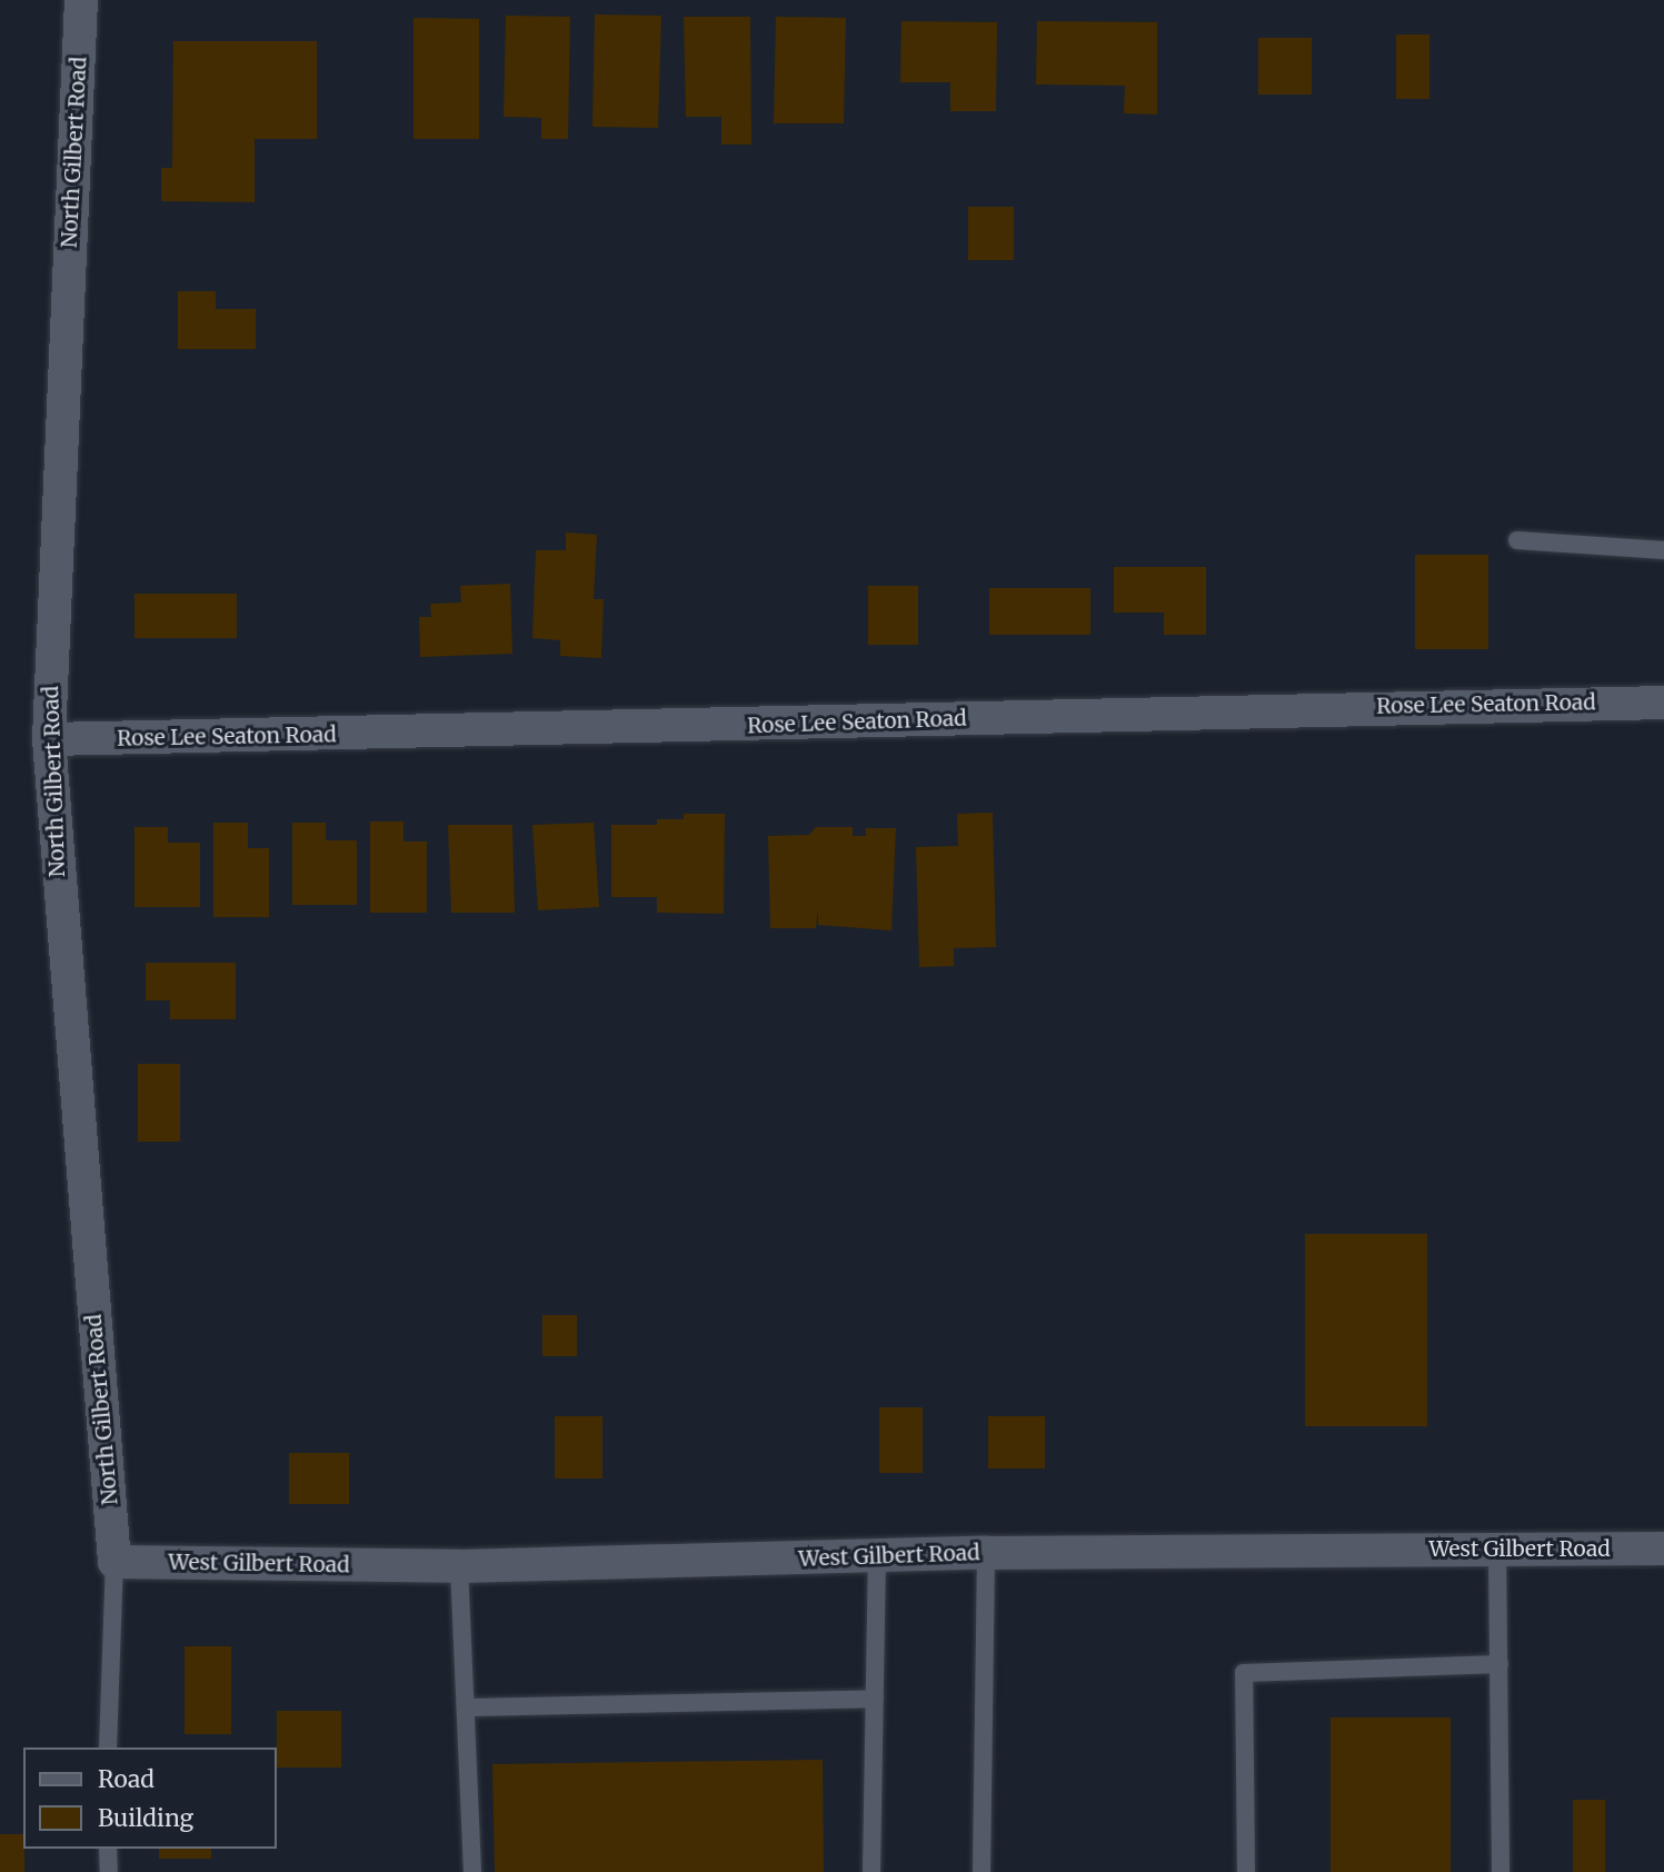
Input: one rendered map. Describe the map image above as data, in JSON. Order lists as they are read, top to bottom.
{
  "streets": {
    "street": ["North Gilbert Road", "Rose Lee Seaton Road", "West Gilbert Road"]
  },
  "crossings": [
    ["North Gilbert Road", "Rose Lee Seaton Road"],
    ["North Gilbert Road", "West Gilbert Road"]
  ],
  "legend": ["Road", "Building"]
}
